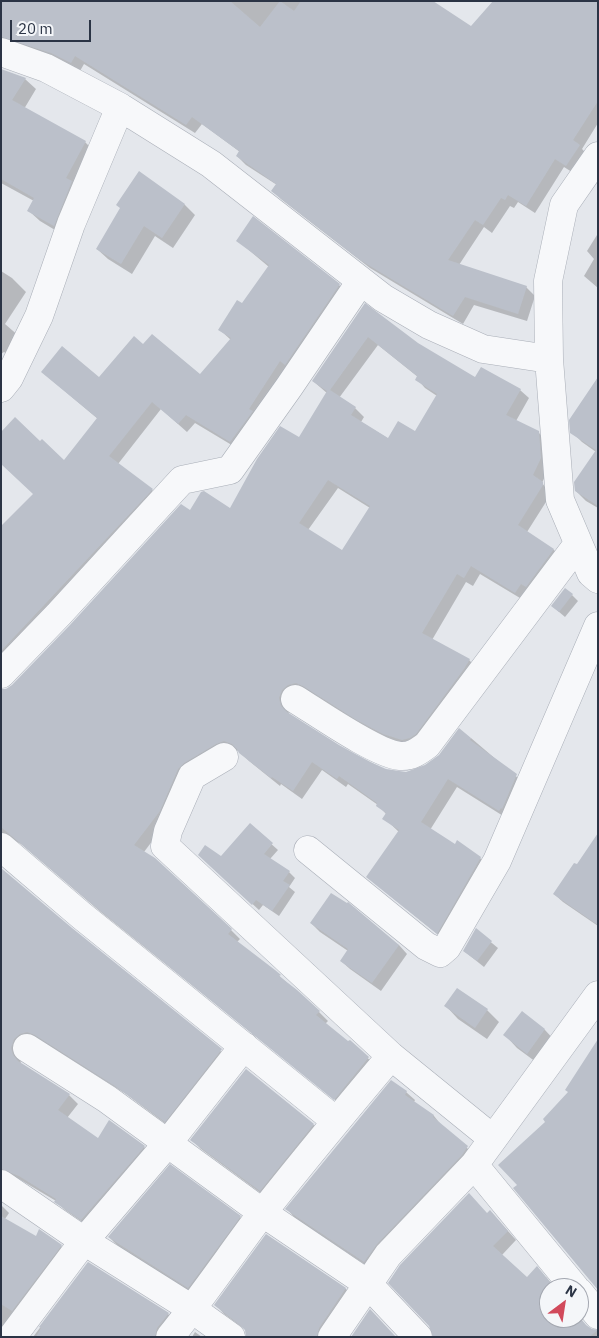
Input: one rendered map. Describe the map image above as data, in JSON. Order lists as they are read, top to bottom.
{
  "scale_bar": "20 m",
  "north": "top right"
}
